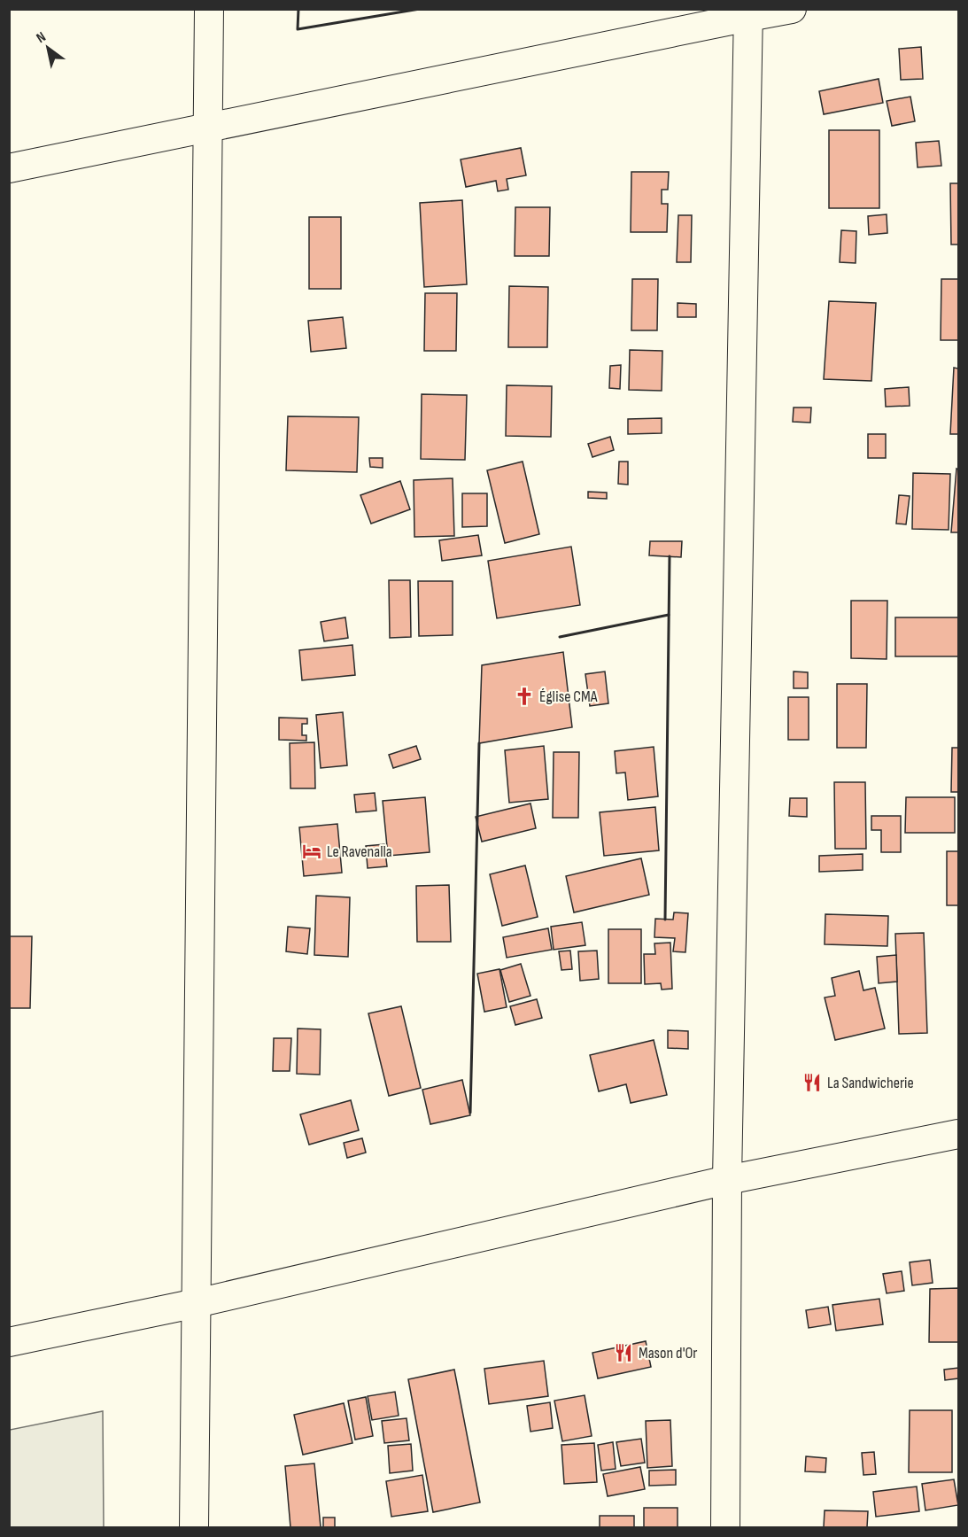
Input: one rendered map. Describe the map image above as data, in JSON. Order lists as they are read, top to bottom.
{
  "places": {
    "church": ["Église CMA"],
    "hotel": ["Le Ravenalla"],
    "restaurant": ["La Sandwicherie", "Mason d'Or"]
  },
  "north": "top left"
}
